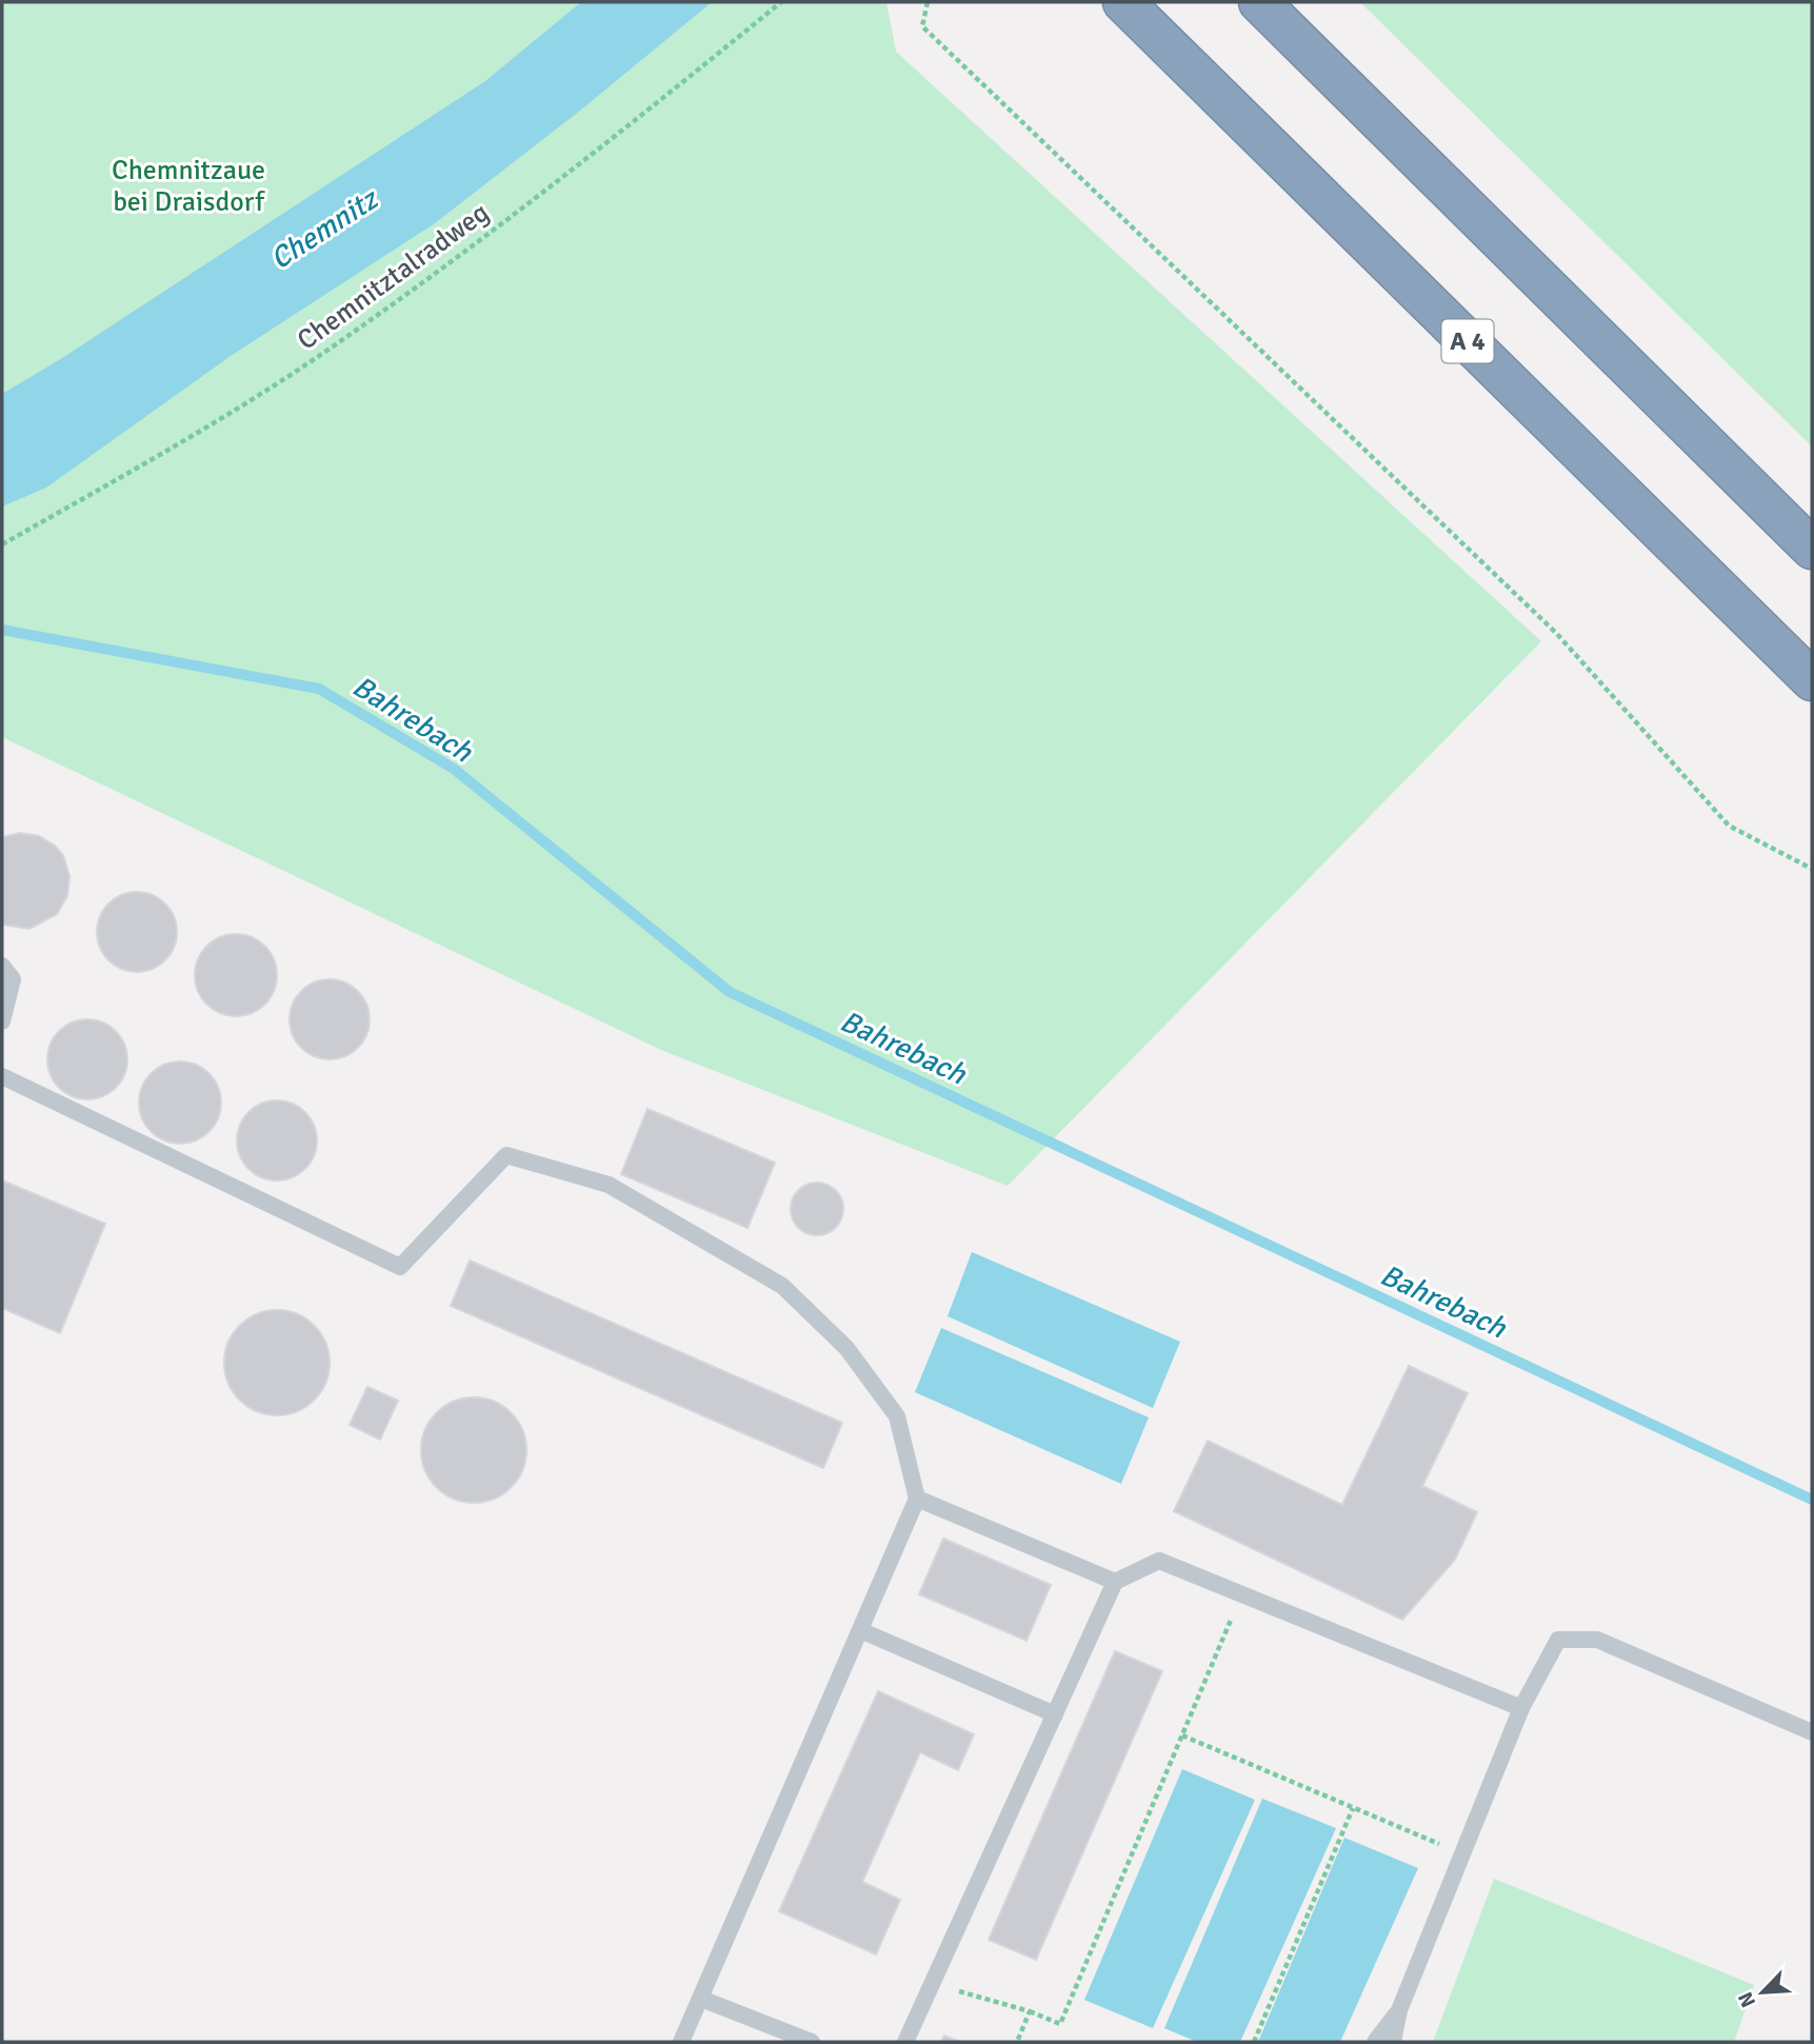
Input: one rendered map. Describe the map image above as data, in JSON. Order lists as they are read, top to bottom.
{
  "streets": {
    "highway": ["A 4"],
    "path": ["Chemnitztalradweg"]
  },
  "water": ["Chemnitz", "Bahrebach"],
  "parks": ["Chemnitzaue bei Draisdorf"],
  "north": "bottom left"
}
